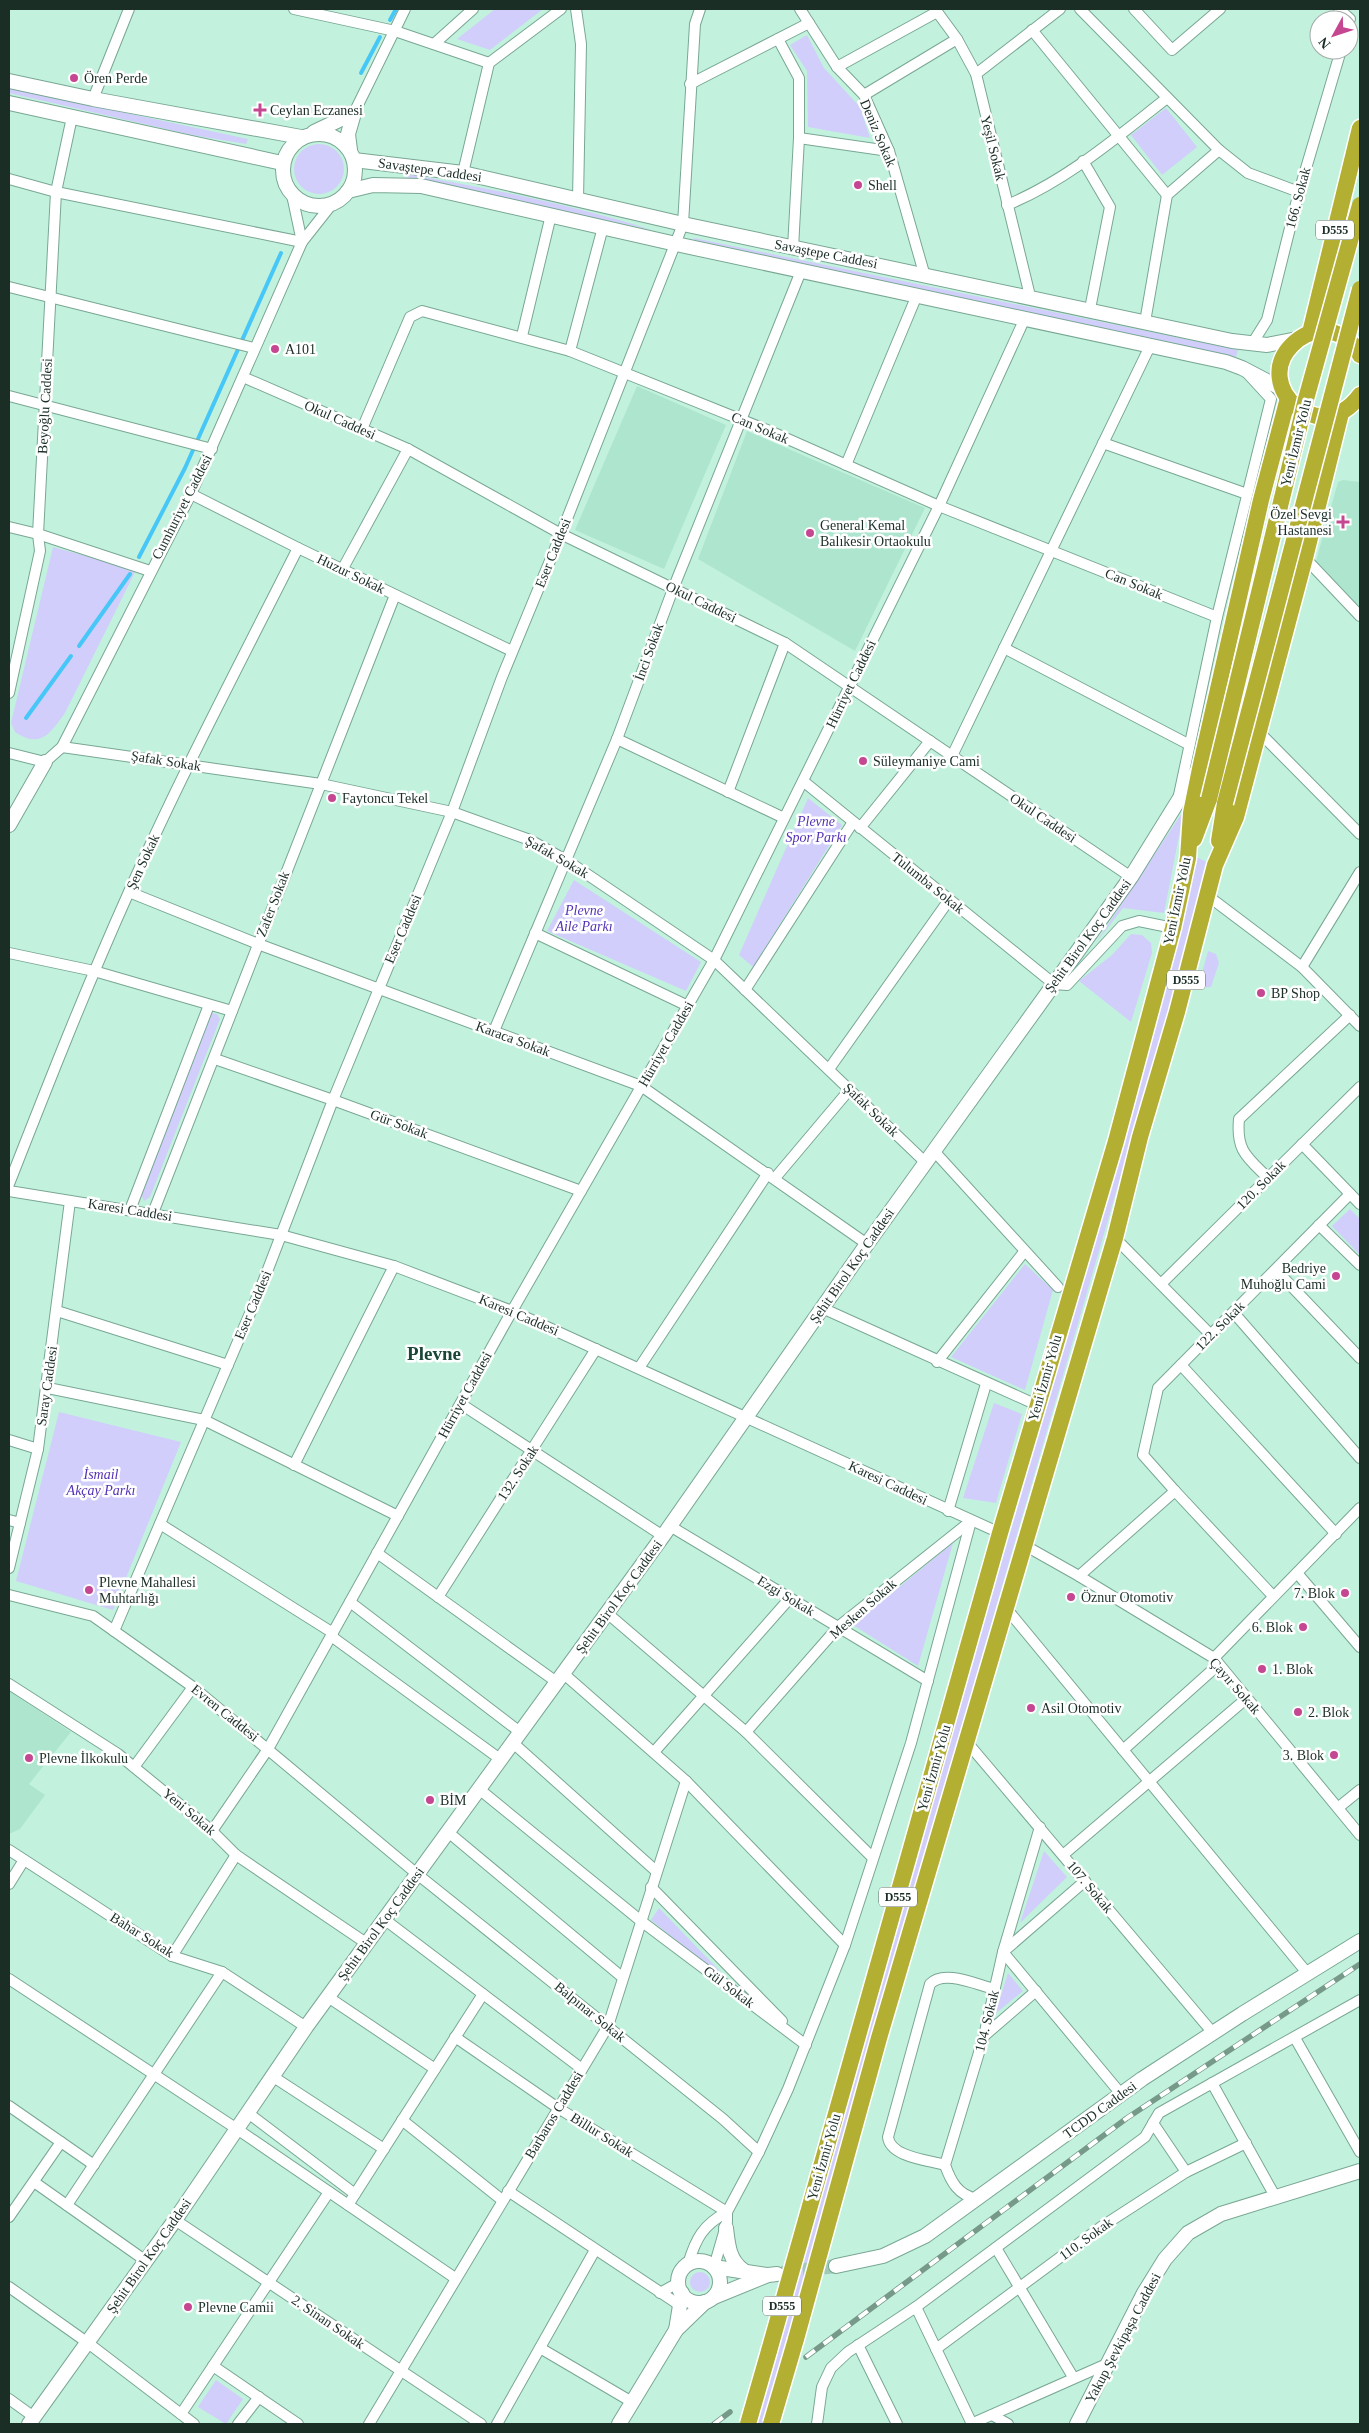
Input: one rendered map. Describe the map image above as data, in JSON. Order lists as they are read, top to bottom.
{
  "streets": {
    "highway": ["D555", "Yeni İzmir Yolu"],
    "main road": [
      "Savaştepe Caddesi",
      "Şehit Birol Koç Caddesi",
      "TCDD Caddesi",
      "Yakup Şevkipaşa Caddesi"
    ],
    "street": [
      "Deniz Sokak",
      "Yeşil Sokak",
      "166. Sokak",
      "Beyoğlu Caddesi",
      "Okul Caddesi",
      "Can Sokak",
      "Cumhuriyet Caddesi",
      "Eser Caddesi",
      "Huzur Sokak",
      "İnci Sokak",
      "Hürriyet Caddesi",
      "Şafak Sokak",
      "Şen Sokak",
      "Tulumba Sokak",
      "Zafer Sokak",
      "Karaca Sokak",
      "Gür Sokak",
      "120. Sokak",
      "Karesi Caddesi",
      "122. Sokak",
      "Saray Caddesi",
      "132. Sokak",
      "Ezgi Sokak",
      "Mesken Sokak",
      "Çayır Sokak",
      "Evren Caddesi",
      "Yeni Sokak",
      "107. Sokak",
      "Bahar Sokak",
      "Gül Sokak",
      "Balpınar Sokak",
      "104. Sokak",
      "Barbaros Caddesi",
      "Billur Sokak",
      "110. Sokak",
      "2. Sinan Sokak"
    ]
  },
  "crossings": [
    ["Deniz Sokak", "Savaştepe Caddesi"],
    ["Yeşil Sokak", "Savaştepe Caddesi"],
    ["Savaştepe Caddesi", "166. Sokak"],
    ["Savaştepe Caddesi", "D555"],
    ["Savaştepe Caddesi", "Yeni İzmir Yolu"],
    ["Savaştepe Caddesi", "Cumhuriyet Caddesi"],
    ["Savaştepe Caddesi", "Eser Caddesi"],
    ["Savaştepe Caddesi", "İnci Sokak"],
    ["Savaştepe Caddesi", "Hürriyet Caddesi"],
    ["D555", "Yeni İzmir Yolu"],
    ["Okul Caddesi", "Can Sokak"],
    ["Okul Caddesi", "Cumhuriyet Caddesi"],
    ["Okul Caddesi", "Eser Caddesi"],
    ["Okul Caddesi", "İnci Sokak"],
    ["Okul Caddesi", "Hürriyet Caddesi"],
    ["Okul Caddesi", "Şehit Birol Koç Caddesi"],
    ["Can Sokak", "Eser Caddesi"],
    ["Can Sokak", "İnci Sokak"],
    ["Can Sokak", "Hürriyet Caddesi"],
    ["Yeni İzmir Yolu", "Şehit Birol Koç Caddesi"],
    ["Yeni İzmir Yolu", "Karesi Caddesi"],
    ["Yeni İzmir Yolu", "Çayır Sokak"],
    ["Yeni İzmir Yolu", "107. Sokak"],
    ["Cumhuriyet Caddesi", "Huzur Sokak"],
    ["Cumhuriyet Caddesi", "Şafak Sokak"],
    ["Eser Caddesi", "Huzur Sokak"],
    ["Eser Caddesi", "Şafak Sokak"],
    ["Eser Caddesi", "Karaca Sokak"],
    ["Eser Caddesi", "Gür Sokak"],
    ["Eser Caddesi", "Karesi Caddesi"],
    ["Eser Caddesi", "Evren Caddesi"],
    ["Huzur Sokak", "Şen Sokak"],
    ["Huzur Sokak", "Zafer Sokak"],
    ["İnci Sokak", "Şafak Sokak"],
    ["İnci Sokak", "Karaca Sokak"],
    ["Hürriyet Caddesi", "Şafak Sokak"],
    ["Hürriyet Caddesi", "Tulumba Sokak"],
    ["Hürriyet Caddesi", "Karaca Sokak"],
    ["Hürriyet Caddesi", "Gür Sokak"],
    ["Hürriyet Caddesi", "Karesi Caddesi"],
    ["Hürriyet Caddesi", "Ezgi Sokak"],
    ["Hürriyet Caddesi", "Evren Caddesi"],
    ["Hürriyet Caddesi", "Yeni Sokak"],
    ["Şafak Sokak", "Şen Sokak"],
    ["Şafak Sokak", "Zafer Sokak"],
    ["Şafak Sokak", "Şehit Birol Koç Caddesi"],
    ["Şen Sokak", "Karaca Sokak"],
    ["Tulumba Sokak", "Şehit Birol Koç Caddesi"],
    ["Zafer Sokak", "Karaca Sokak"],
    ["Zafer Sokak", "Gür Sokak"],
    ["Zafer Sokak", "Karesi Caddesi"],
    ["Şehit Birol Koç Caddesi", "Karaca Sokak"],
    ["Şehit Birol Koç Caddesi", "Karesi Caddesi"],
    ["Şehit Birol Koç Caddesi", "Ezgi Sokak"],
    ["Şehit Birol Koç Caddesi", "Evren Caddesi"],
    ["Şehit Birol Koç Caddesi", "Yeni Sokak"],
    ["Şehit Birol Koç Caddesi", "Bahar Sokak"],
    ["Şehit Birol Koç Caddesi", "Gül Sokak"],
    ["Şehit Birol Koç Caddesi", "Balpınar Sokak"],
    ["Şehit Birol Koç Caddesi", "2. Sinan Sokak"],
    ["Karesi Caddesi", "Saray Caddesi"],
    ["Karesi Caddesi", "132. Sokak"],
    ["Karesi Caddesi", "Mesken Sokak"],
    ["132. Sokak", "Ezgi Sokak"],
    ["Ezgi Sokak", "Mesken Sokak"],
    ["Evren Caddesi", "Balpınar Sokak"],
    ["107. Sokak", "104. Sokak"],
    ["107. Sokak", "TCDD Caddesi"],
    ["Gül Sokak", "Barbaros Caddesi"],
    ["Balpınar Sokak", "Barbaros Caddesi"],
    ["Barbaros Caddesi", "Billur Sokak"],
    ["Barbaros Caddesi", "2. Sinan Sokak"]
  ],
  "districts": ["Plevne"],
  "parks": ["Plevne Spor Parkı", "Plevne Aile Parkı", "İsmail Akçay Parkı"],
  "places": {
    "other": [
      "Ören Perde",
      "Shell",
      "A101",
      "General Kemal Balıkesir Ortaokulu",
      "Süleymaniye Cami",
      "Faytoncu Tekel",
      "BP Shop",
      "Bedriye Muhoğlu Cami",
      "Plevne Mahallesi Muhtarlığı",
      "7. Blok",
      "Öznur Otomotiv",
      "6. Blok",
      "1. Blok",
      "Asil Otomotiv",
      "2. Blok",
      "3. Blok",
      "Plevne İlkokulu",
      "BİM",
      "Plevne Camii"
    ],
    "health": ["Ceylan Eczanesi", "Özel Sevgi Hastanesi"]
  },
  "north": "bottom left"
}
